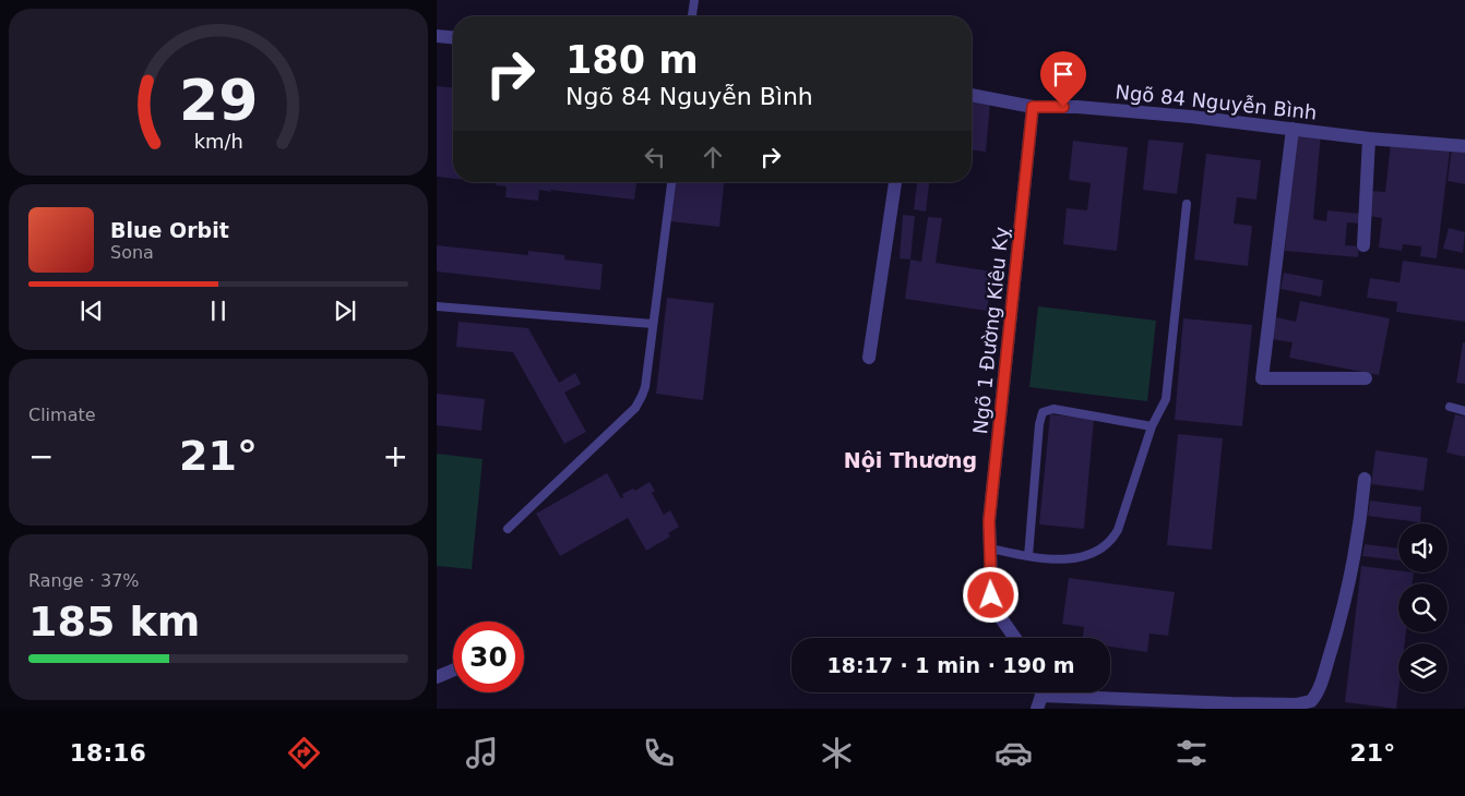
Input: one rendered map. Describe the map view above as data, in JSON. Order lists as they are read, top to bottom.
{
  "streets": {
    "street": ["Ngõ 84 Nguyễn Bình", "Ngõ 1 Đường Kiêu Kỵ"]
  },
  "crossings": [
    ["Ngõ 84 Nguyễn Bình", "Ngõ 1 Đường Kiêu Kỵ"]
  ],
  "districts": ["Nội Thương"],
  "page": {
    "turn": ["180 m", "Ngõ 84 Nguyễn Bình"],
    "song": ["Blue Orbit", "Sona"],
    "tile": [
      "Climate",
      ["Range · 37%", "185 km"]
    ],
    "heat": ["−", "21°", "+"],
    "limit": "30",
    "trip": "18:17 · 1 min · 190 m",
    "tabs": ["18:16", "21°"],
    "gauge": ["29", "km/h"]
  }
}
